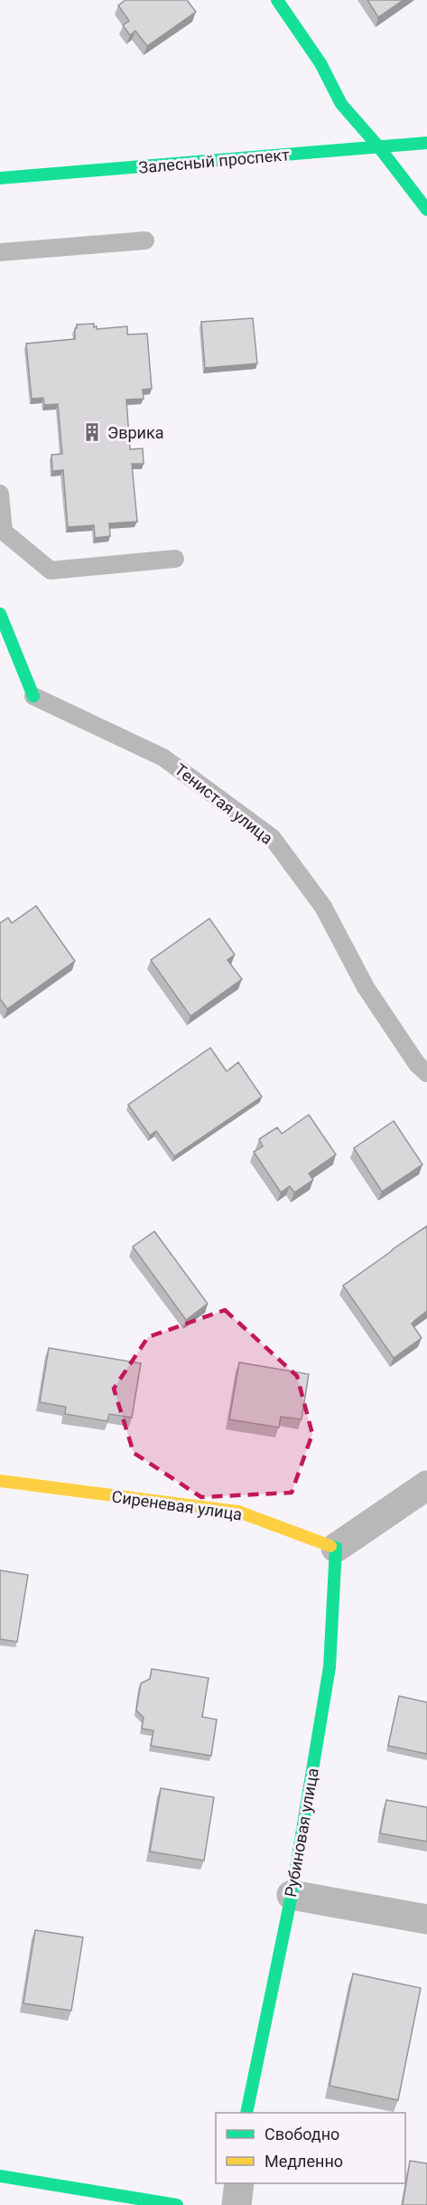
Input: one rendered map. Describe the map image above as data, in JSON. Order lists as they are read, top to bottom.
{
  "streets": {
    "street": [
      "Залесный проспект",
      "Тенистая улица",
      "Сиреневая улица",
      "Рубиновая улица"
    ]
  },
  "crossings": [
    ["Сиреневая улица", "Рубиновая улица"]
  ],
  "places": {
    "building": ["Эврика"]
  },
  "legend": ["Свободно", "Медленно"]
}
